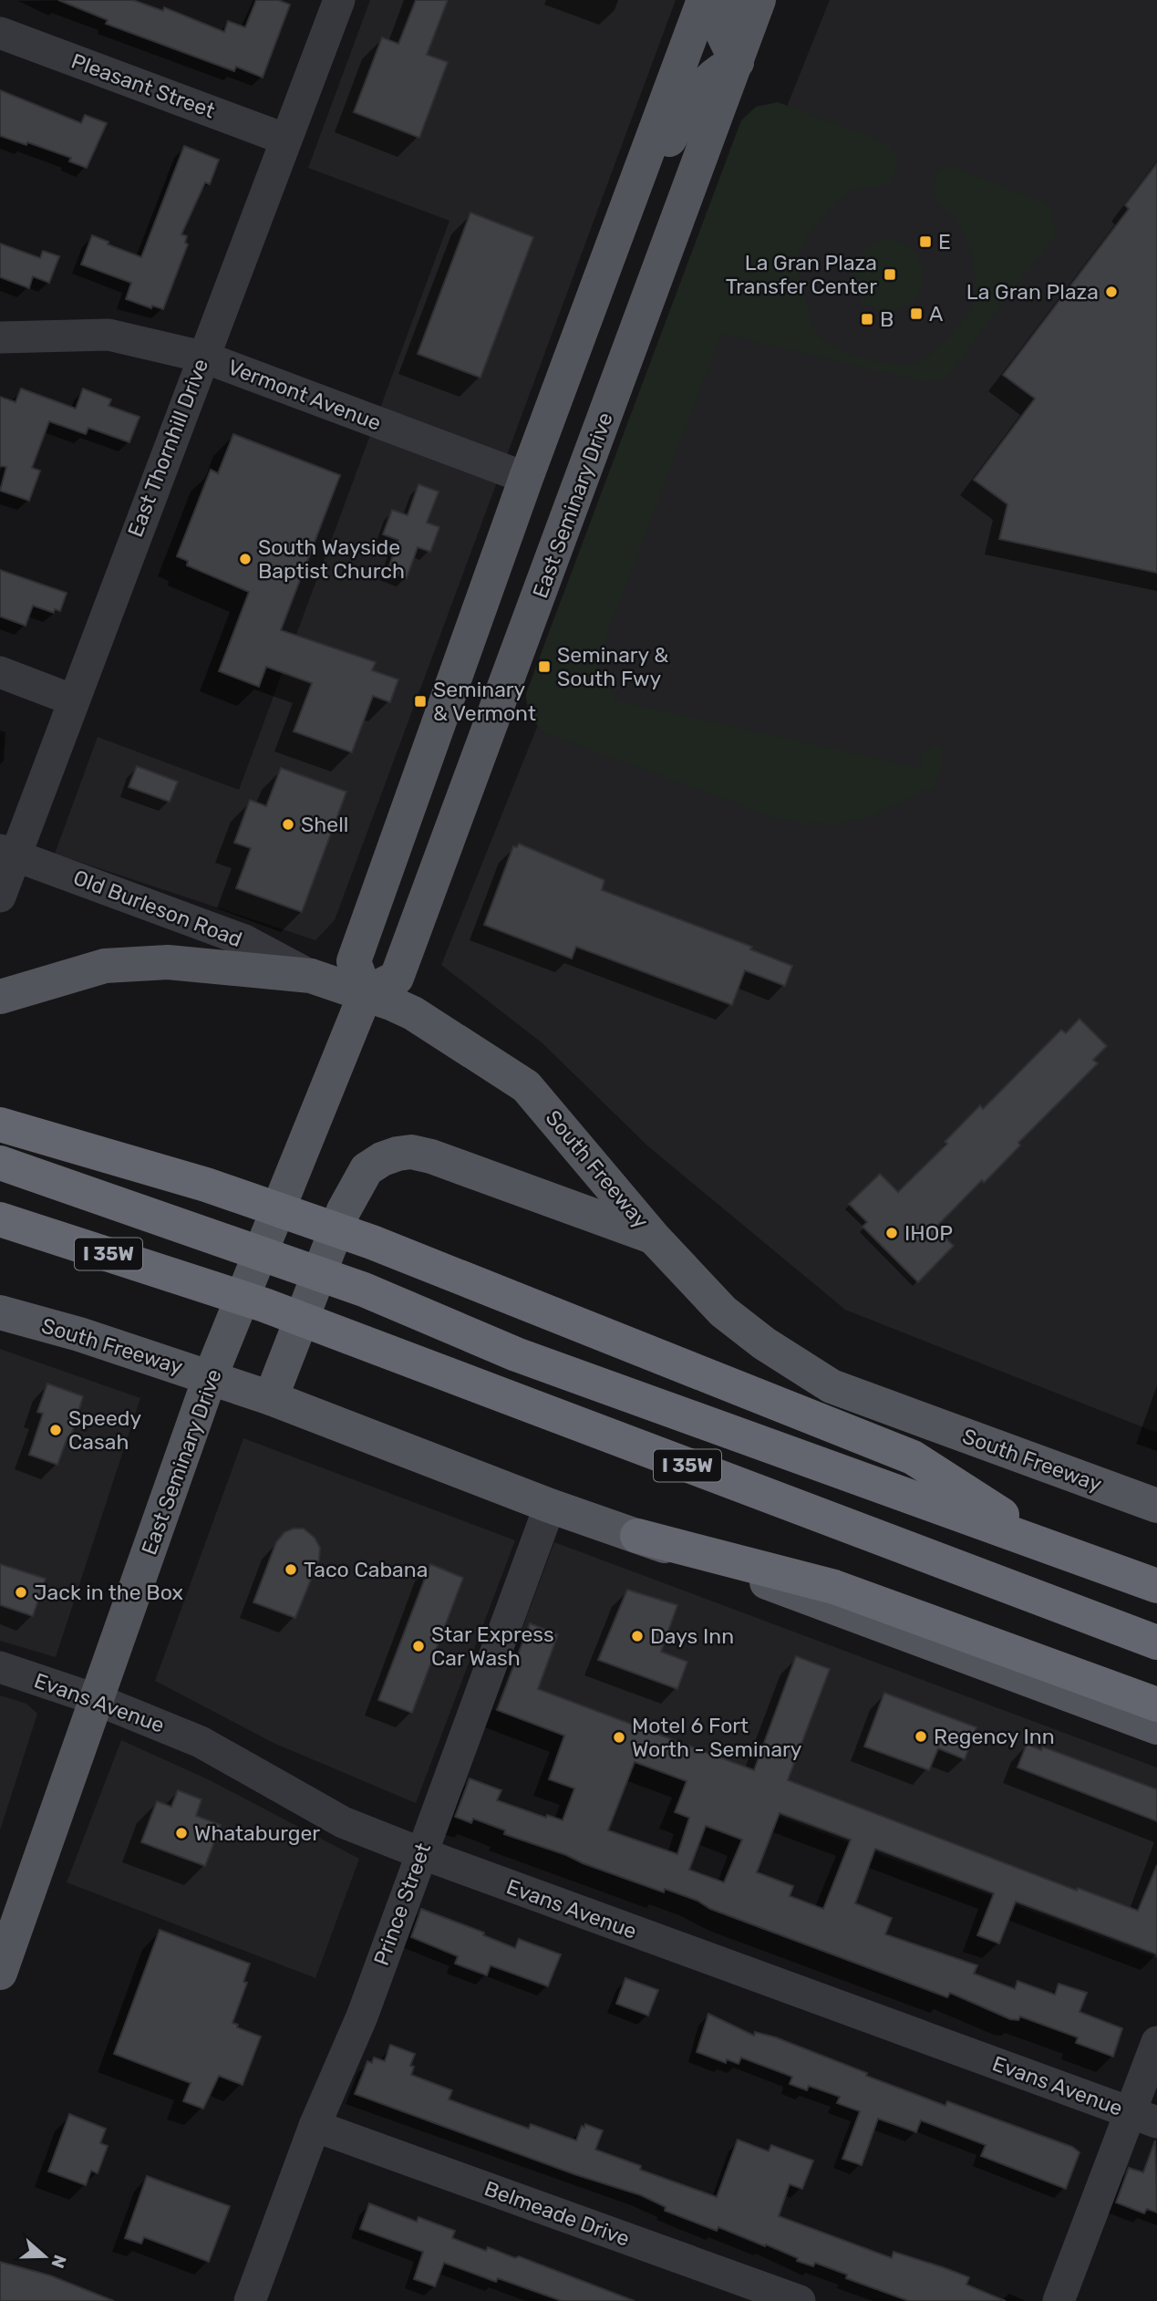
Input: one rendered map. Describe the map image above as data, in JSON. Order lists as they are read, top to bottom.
{
  "streets": {
    "highway": ["I 35W"],
    "main road": ["East Seminary Drive", "South Freeway"],
    "street": [
      "Pleasant Street",
      "Vermont Avenue",
      "East Thornhill Drive",
      "Old Burleson Road",
      "Evans Avenue",
      "Prince Street",
      "Belmeade Drive"
    ]
  },
  "crossings": [
    ["Pleasant Street", "East Thornhill Drive"],
    ["Vermont Avenue", "East Thornhill Drive"],
    ["East Thornhill Drive", "Old Burleson Road"],
    ["East Seminary Drive", "South Freeway"],
    ["East Seminary Drive", "Evans Avenue"],
    ["Old Burleson Road", "South Freeway"],
    ["South Freeway", "Prince Street"],
    ["Evans Avenue", "Prince Street"],
    ["Prince Street", "Belmeade Drive"]
  ],
  "places": {
    "transit": [
      "E",
      "La Gran Plaza Transfer Center",
      "A",
      "B",
      "Seminary & South Fwy",
      "Seminary & Vermont"
    ],
    "other": [
      "La Gran Plaza",
      "South Wayside Baptist Church",
      "Shell",
      "IHOP",
      "Speedy Casah",
      "Taco Cabana",
      "Jack in the Box",
      "Days Inn",
      "Star Express Car Wash",
      "Regency Inn",
      "Motel 6 Fort Worth - Seminary",
      "Whataburger"
    ]
  },
  "north": "right"
}
